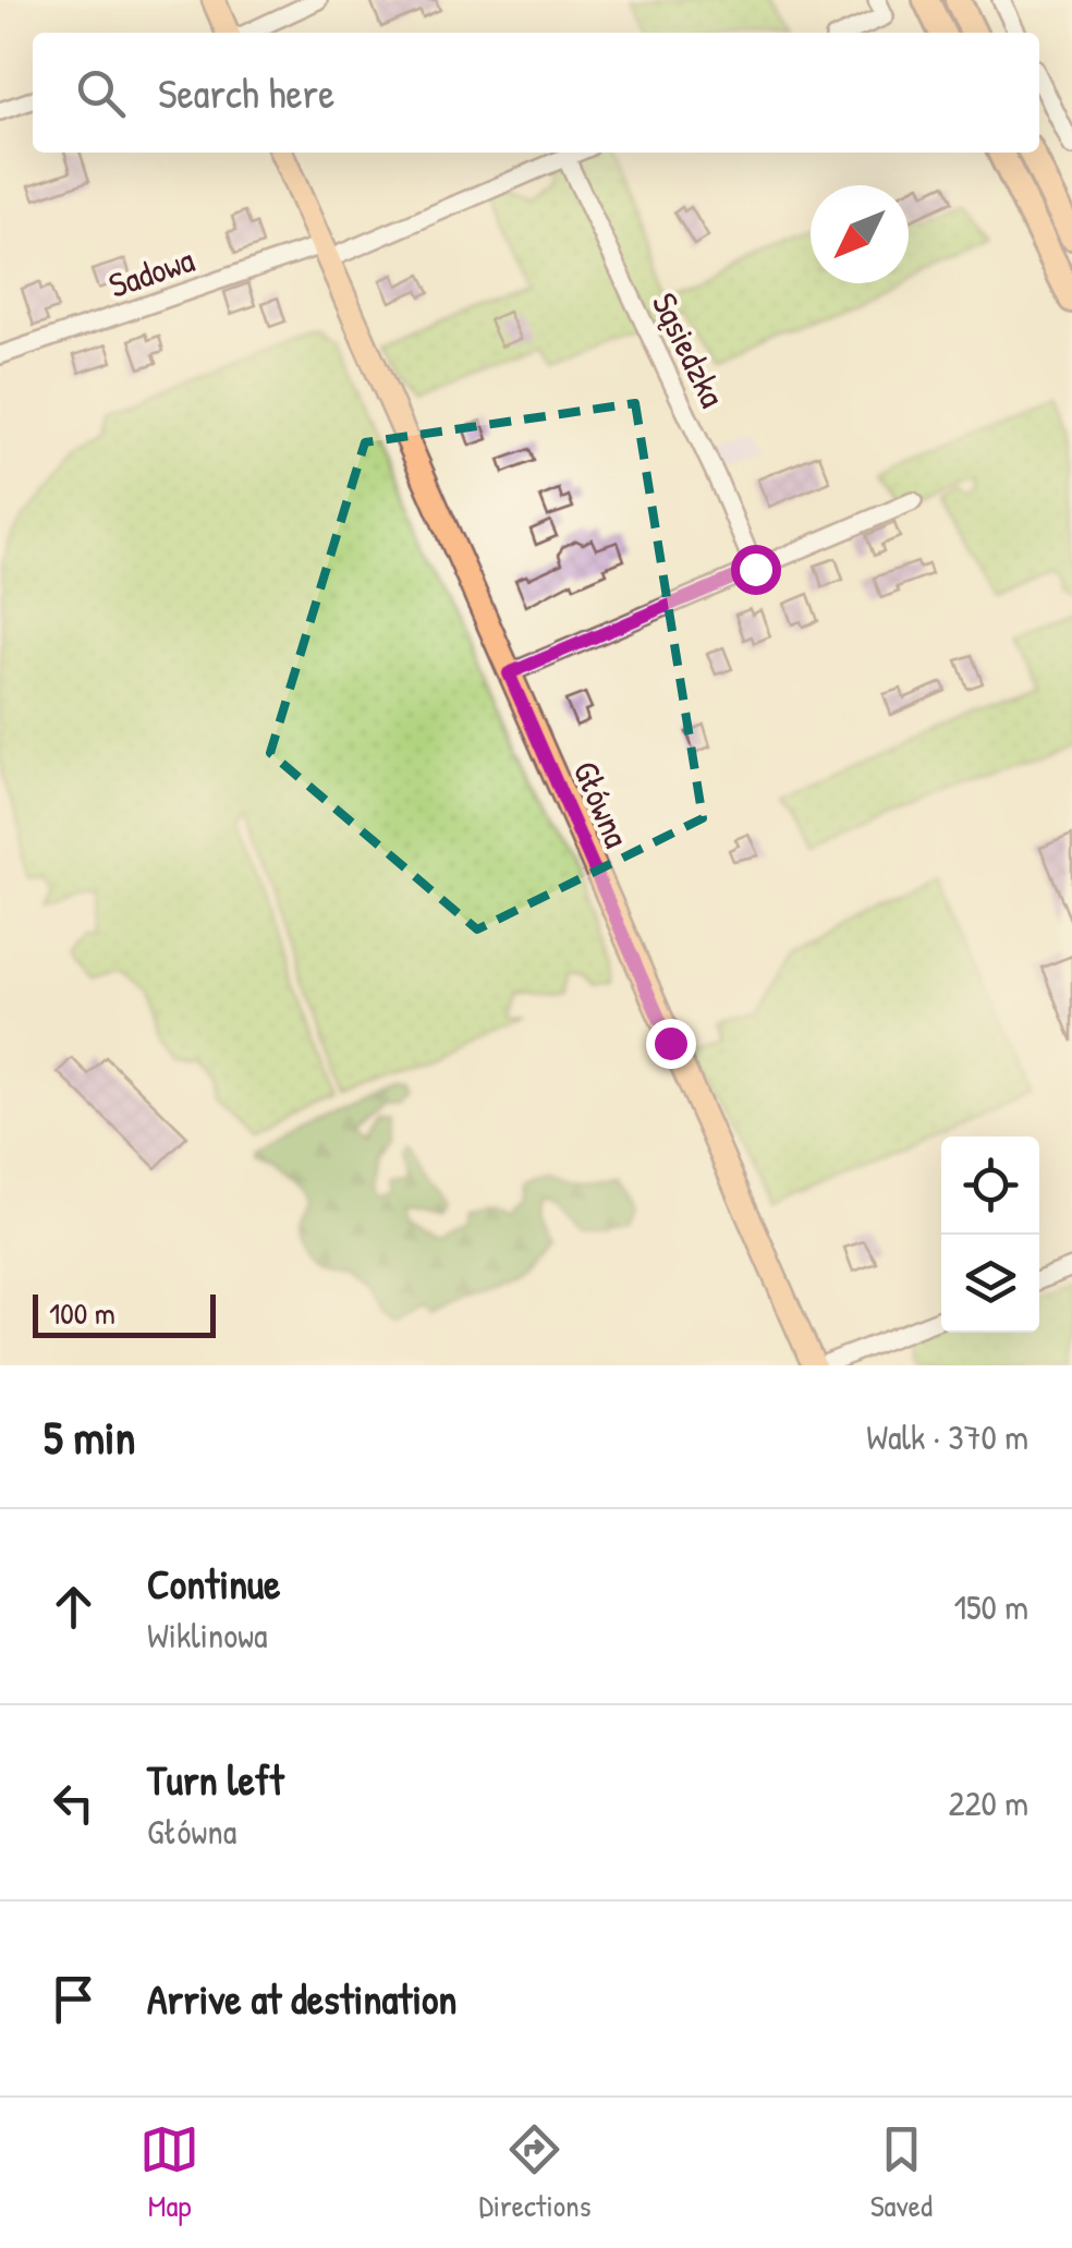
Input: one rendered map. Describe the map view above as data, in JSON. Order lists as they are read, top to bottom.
{
  "streets": {
    "main road": ["Główna"],
    "street": ["Sadowa", "Sąsiedzka"]
  },
  "crossings": [
    ["Sadowa", "Sąsiedzka"],
    ["Sadowa", "Główna"]
  ],
  "scale_bar": "100 m",
  "north": "bottom left",
  "page": {
    "search": "Search here",
    "scale": "100 m",
    "heading": ["5 min", "Walk · 370 m"],
    "list": [
      ["Continue", "Wiklinowa", "150 m"],
      ["Turn left", "Główna", "220 m"],
      "Arrive at destination"
    ],
    "nav": ["Map", "Directions", "Saved"]
  }
}
